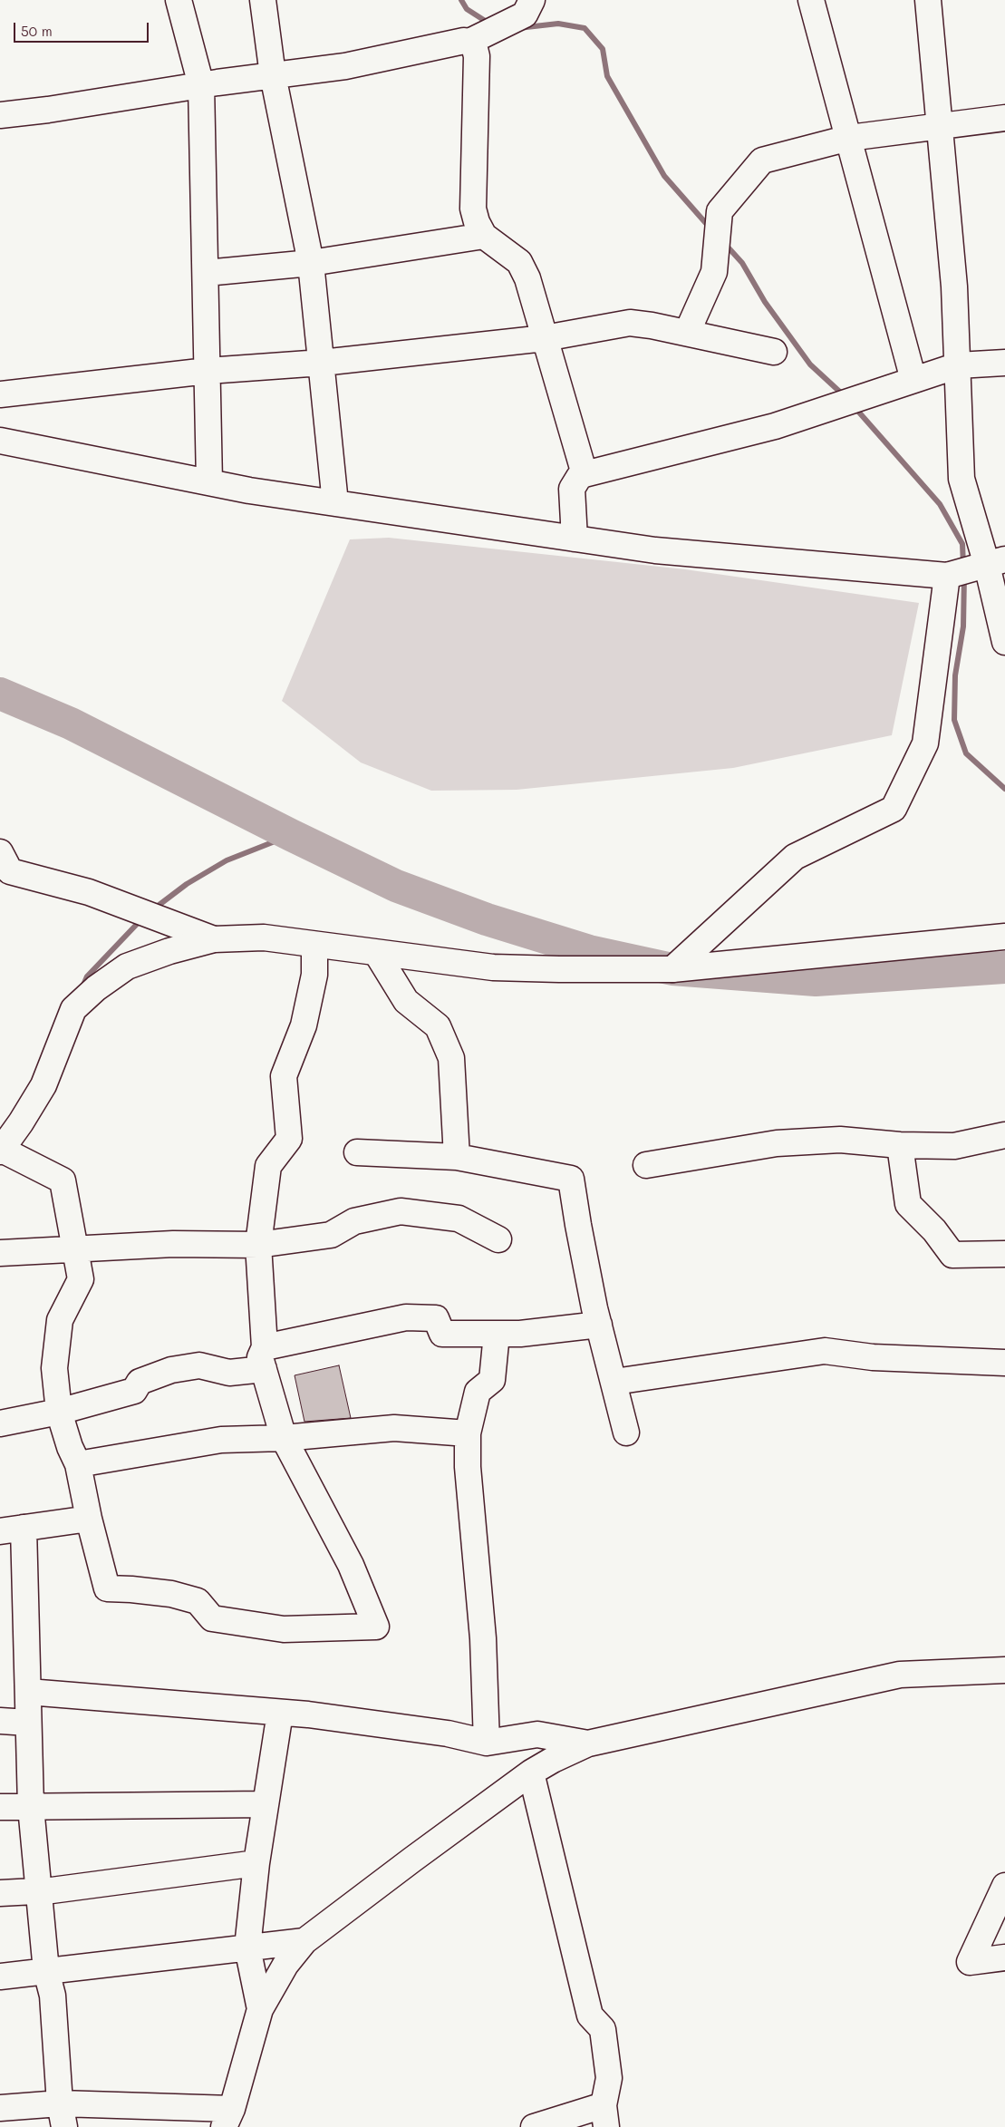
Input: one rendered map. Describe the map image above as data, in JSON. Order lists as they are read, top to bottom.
{
  "scale_bar": "50 m"
}
